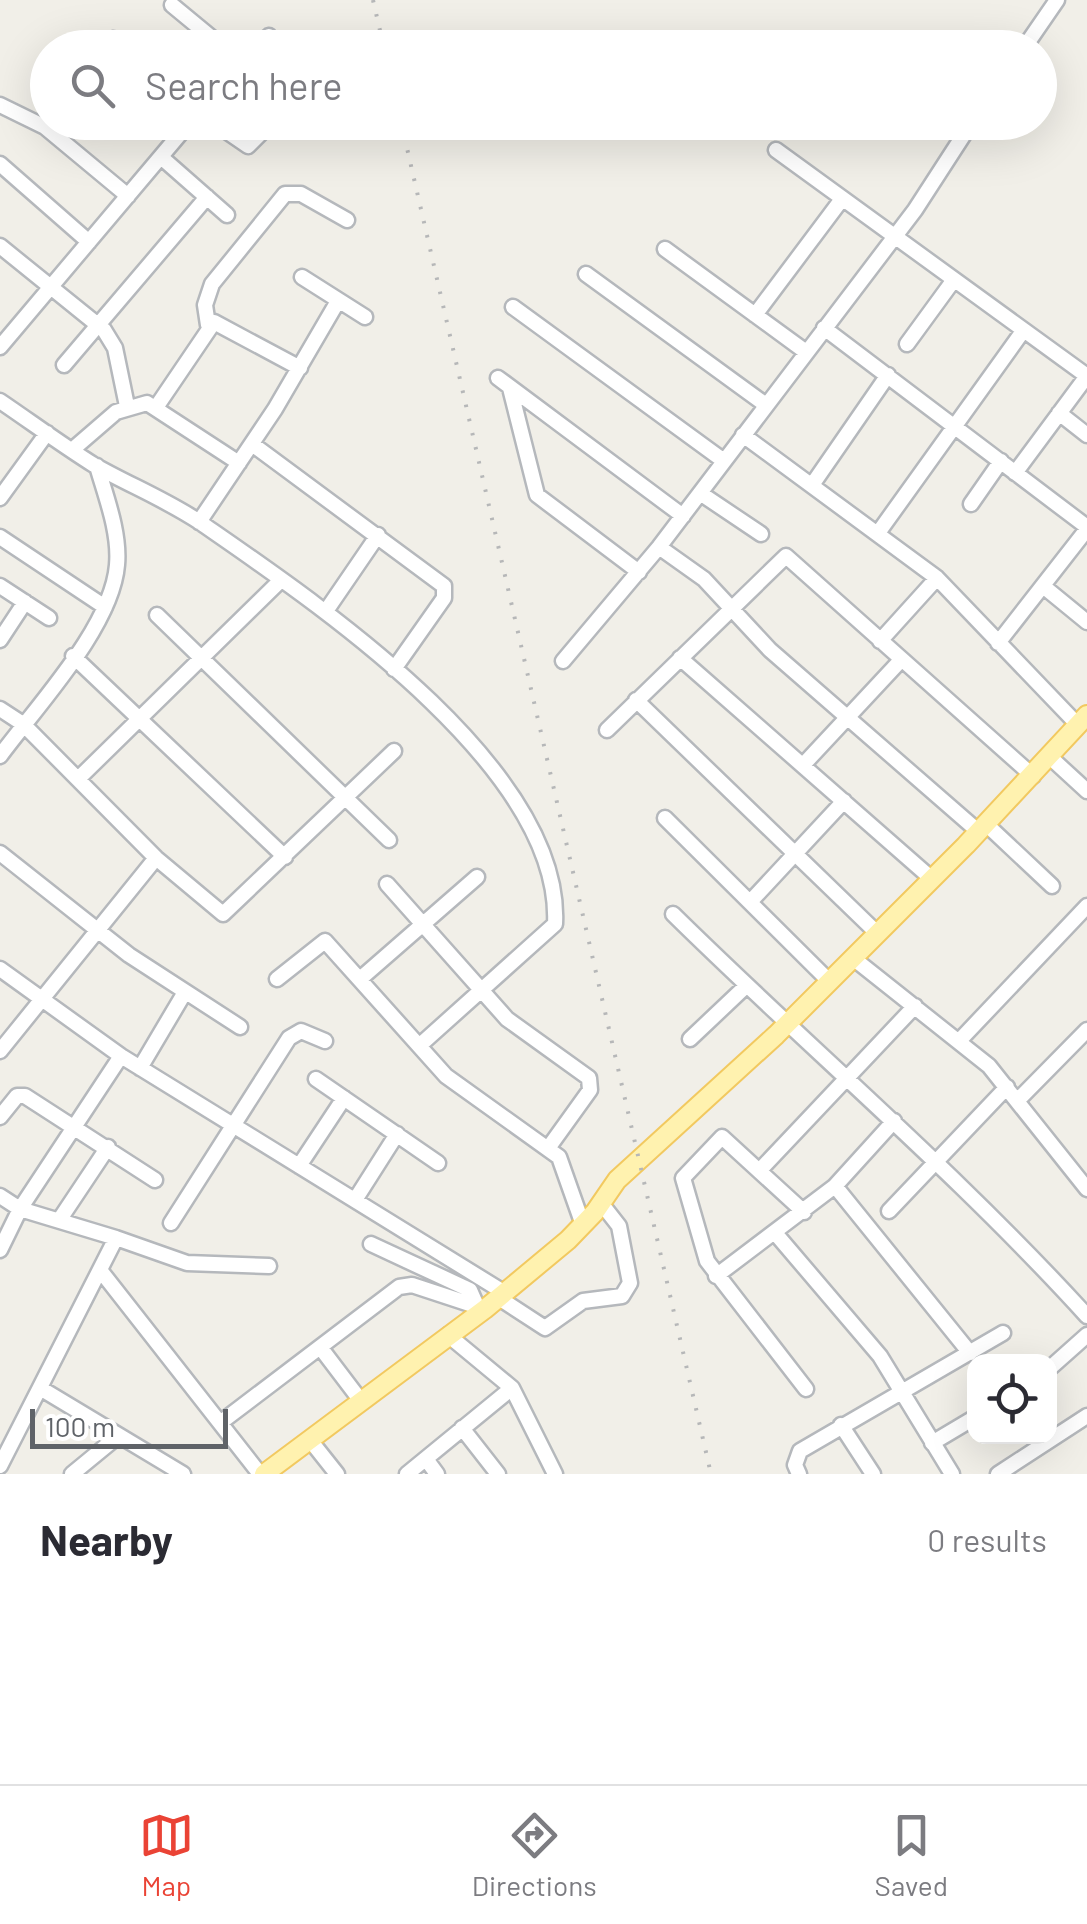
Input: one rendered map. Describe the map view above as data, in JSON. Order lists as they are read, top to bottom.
{
  "scale_bar": "100 m",
  "page": {
    "search": "Search here",
    "scale": "100 m",
    "heading": ["Nearby", "0 results"],
    "nav": ["Map", "Directions", "Saved"]
  }
}
